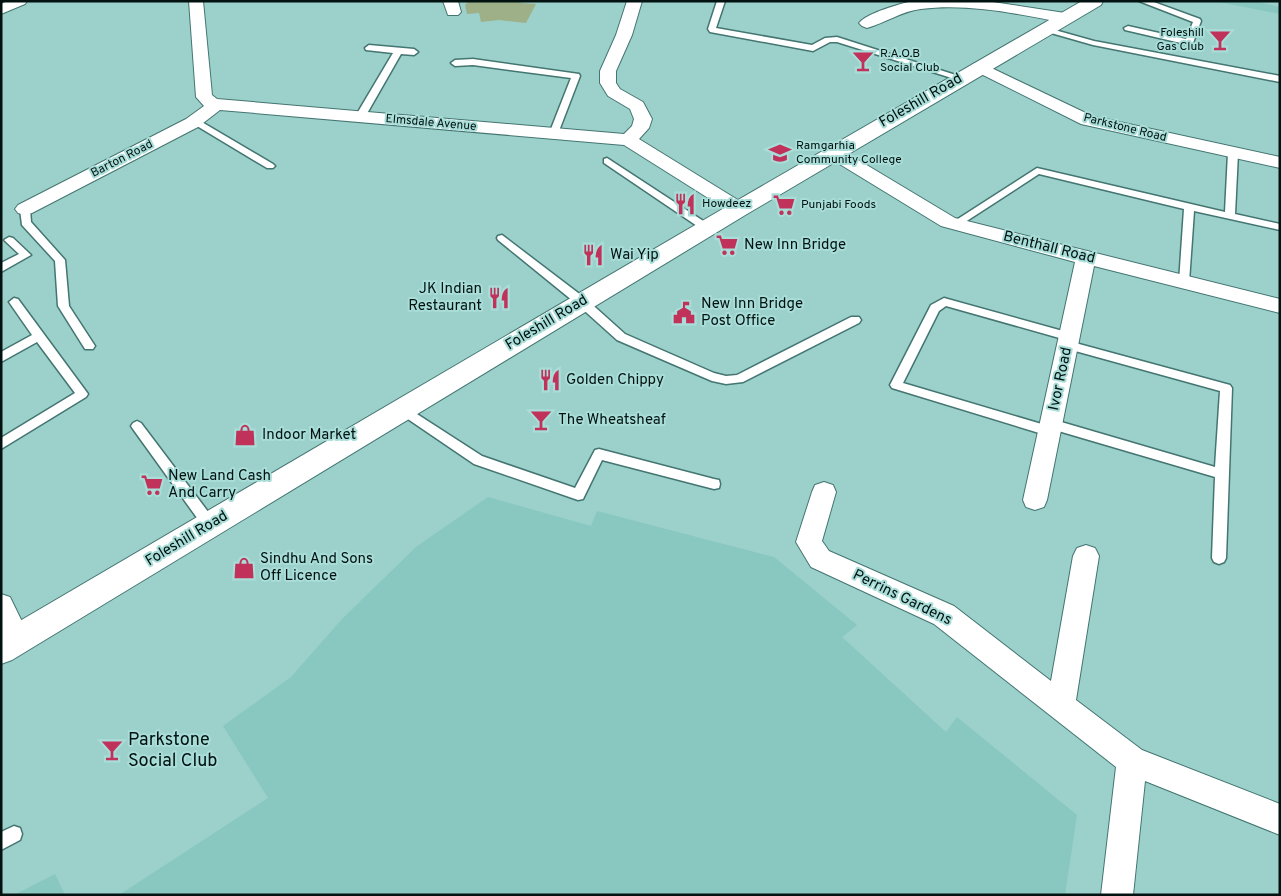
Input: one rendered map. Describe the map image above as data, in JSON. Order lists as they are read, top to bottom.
{
  "streets": {
    "main road": ["Foleshill Road"],
    "street": [
      "Elmsdale Avenue",
      "Parkstone Road",
      "Barton Road",
      "Benthall Road",
      "Ivor Road",
      "Perrins Gardens"
    ]
  },
  "crossings": [
    ["Foleshill Road", "Elmsdale Avenue"],
    ["Foleshill Road", "Parkstone Road"],
    ["Foleshill Road", "Benthall Road"],
    ["Elmsdale Avenue", "Barton Road"],
    ["Benthall Road", "Ivor Road"]
  ],
  "places": {
    "bar": [
      "Foleshill Gas Club",
      "R.A.O.B Social Club",
      "The Wheatsheaf",
      "Parkstone Social Club"
    ],
    "school or university": ["Ramgarhia Community College"],
    "restaurant": [
      "Howdeez",
      "Wai Yip",
      "JK Indian Restaurant",
      "Golden Chippy"
    ],
    "supermarket": ["Punjabi Foods", "New Inn Bridge", "New Land Cash And Carry"],
    "public building": ["New Inn Bridge Post Office"],
    "shop": ["Indoor Market", "Sindhu And Sons Off Licence"]
  }
}
